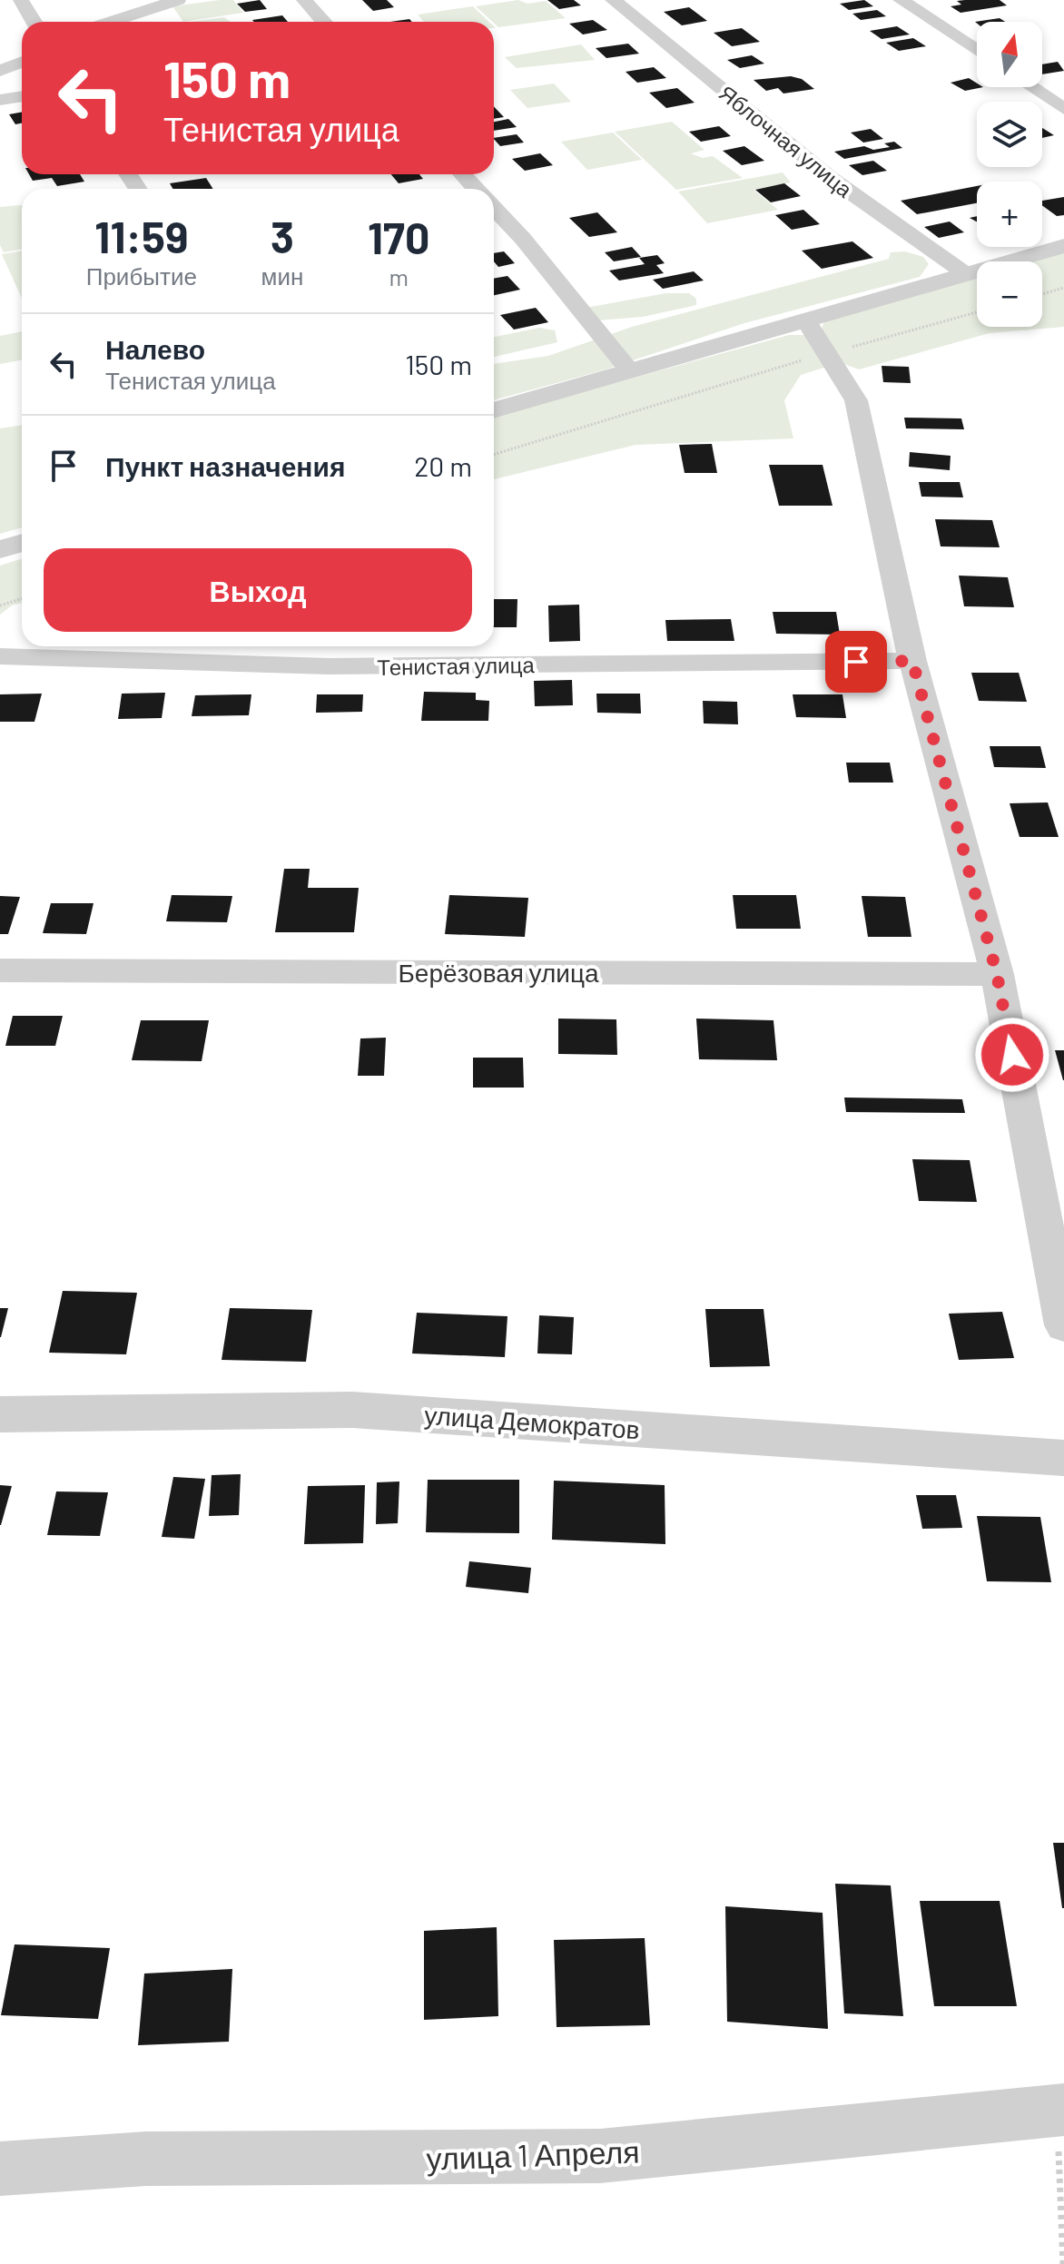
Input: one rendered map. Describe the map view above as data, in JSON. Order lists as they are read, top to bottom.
{
  "streets": {
    "street": [
      "Яблочная улица",
      "Тенистая улица",
      "Берёзовая улица",
      "улица Демократов",
      "улица 1 Апреля"
    ]
  },
  "north": "top",
  "page": {
    "map_buttons": ["+", "−"],
    "turn": ["150 m", "Тенистая улица"],
    "eta": [
      "11:59",
      "Прибытие",
      "3",
      "мин",
      "170",
      "m"
    ],
    "list": [
      {
        "name": "Налево",
        "note": "Тенистая улица",
        "value": "150 m"
      },
      {
        "name": "Пункт назначения",
        "value": "20 m"
      }
    ],
    "buttons": "Выход"
  }
}
